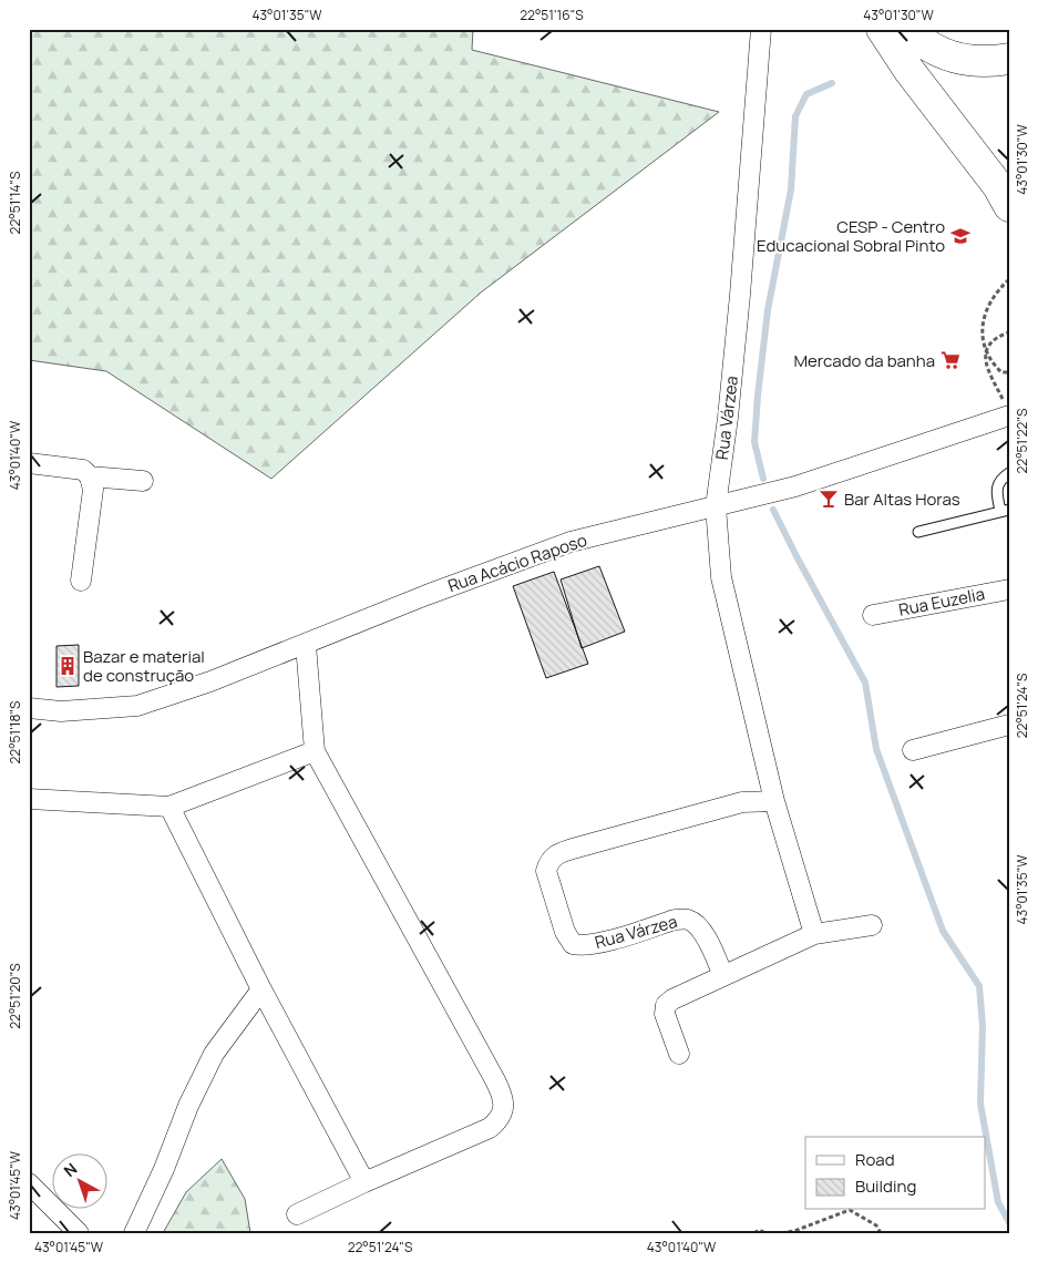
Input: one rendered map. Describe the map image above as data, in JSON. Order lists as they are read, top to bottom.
{
  "streets": {
    "street": ["Rua Várzea", "Rua Acácio Raposo", "Rua Euzelia"]
  },
  "crossings": [
    ["Rua Várzea", "Rua Acácio Raposo"]
  ],
  "places": {
    "school or university": ["CESP - Centro Educacional Sobral Pinto"],
    "supermarket": ["Mercado da banha"],
    "bar": ["Bar Altas Horas"],
    "building": ["Bazar e material de construção"]
  },
  "legend": ["Road", "Building"],
  "north": "top left",
  "coordinates": [
    "43°01'35\"W",
    "22°51'16\"S",
    "43°01'30\"W",
    "22°51'14\"S",
    "22°51'22\"S",
    "43°01'40\"W",
    "22°51'24\"S",
    "22°51'18\"S",
    "22°51'20\"S",
    "43°01'45\"W"
  ]
}
